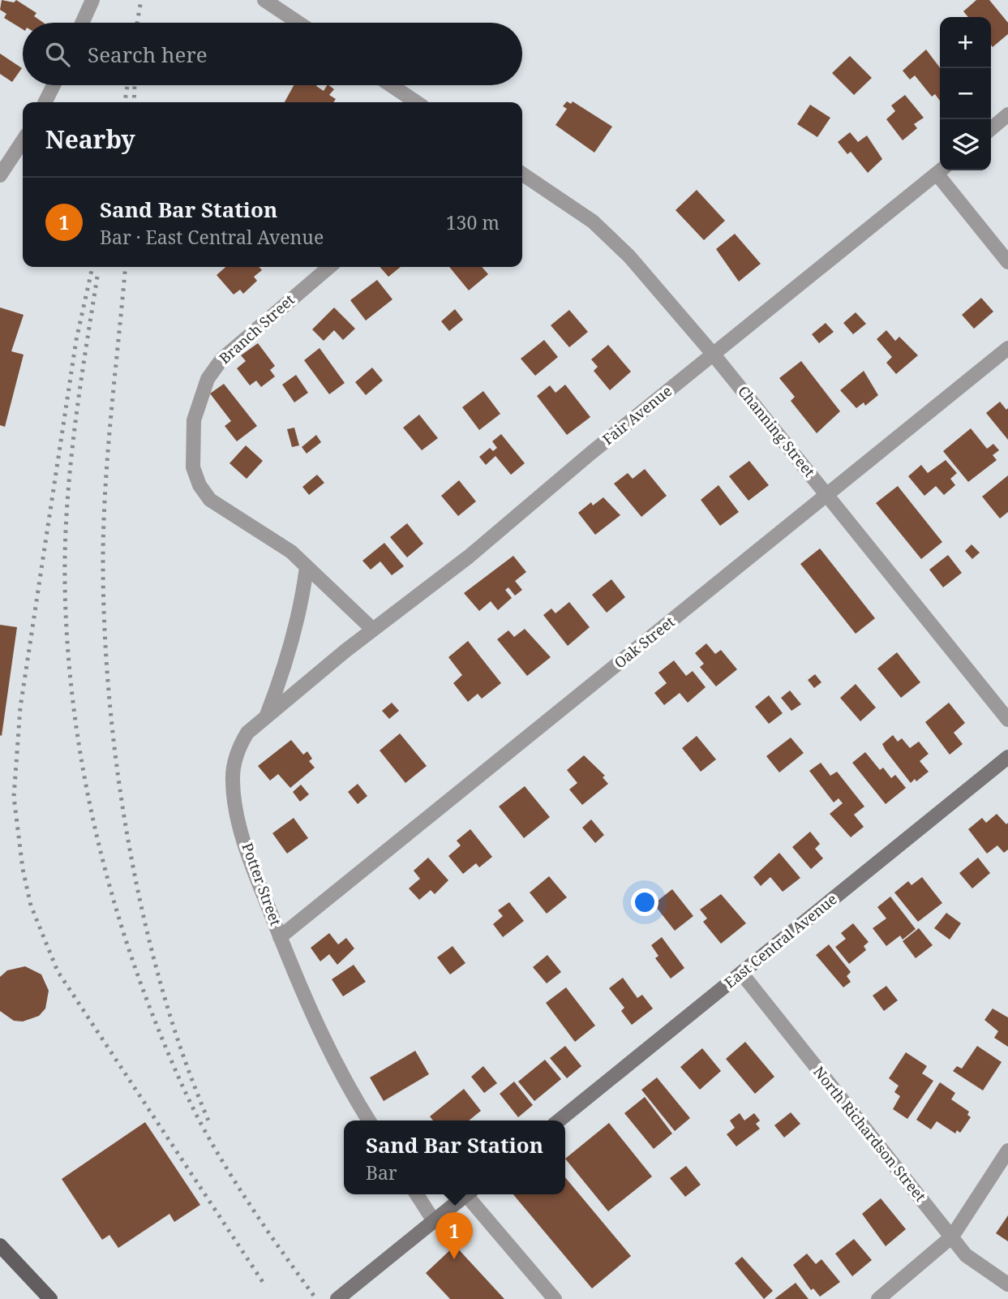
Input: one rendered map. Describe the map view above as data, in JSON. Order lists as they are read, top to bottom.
{
  "streets": {
    "main road": ["East Central Avenue"],
    "street": [
      "Branch Street",
      "Fair Avenue",
      "Channing Street",
      "Oak Street",
      "Potter Street",
      "North Richardson Street"
    ]
  },
  "crossings": [
    ["Branch Street", "Fair Avenue"],
    ["Fair Avenue", "Channing Street"],
    ["Fair Avenue", "Potter Street"],
    ["Channing Street", "Oak Street"],
    ["Oak Street", "Potter Street"],
    ["East Central Avenue", "North Richardson Street"]
  ],
  "page": {
    "map_buttons": ["+", "−"],
    "search": "Search here",
    "heading": "Nearby",
    "list": [
      {
        "mark": "1",
        "name": "Sand Bar Station",
        "note": "Bar · East Central Avenue",
        "value": "130 m"
      }
    ],
    "popup": ["Sand Bar Station", "Bar"],
    "pins": "1"
  }
}
